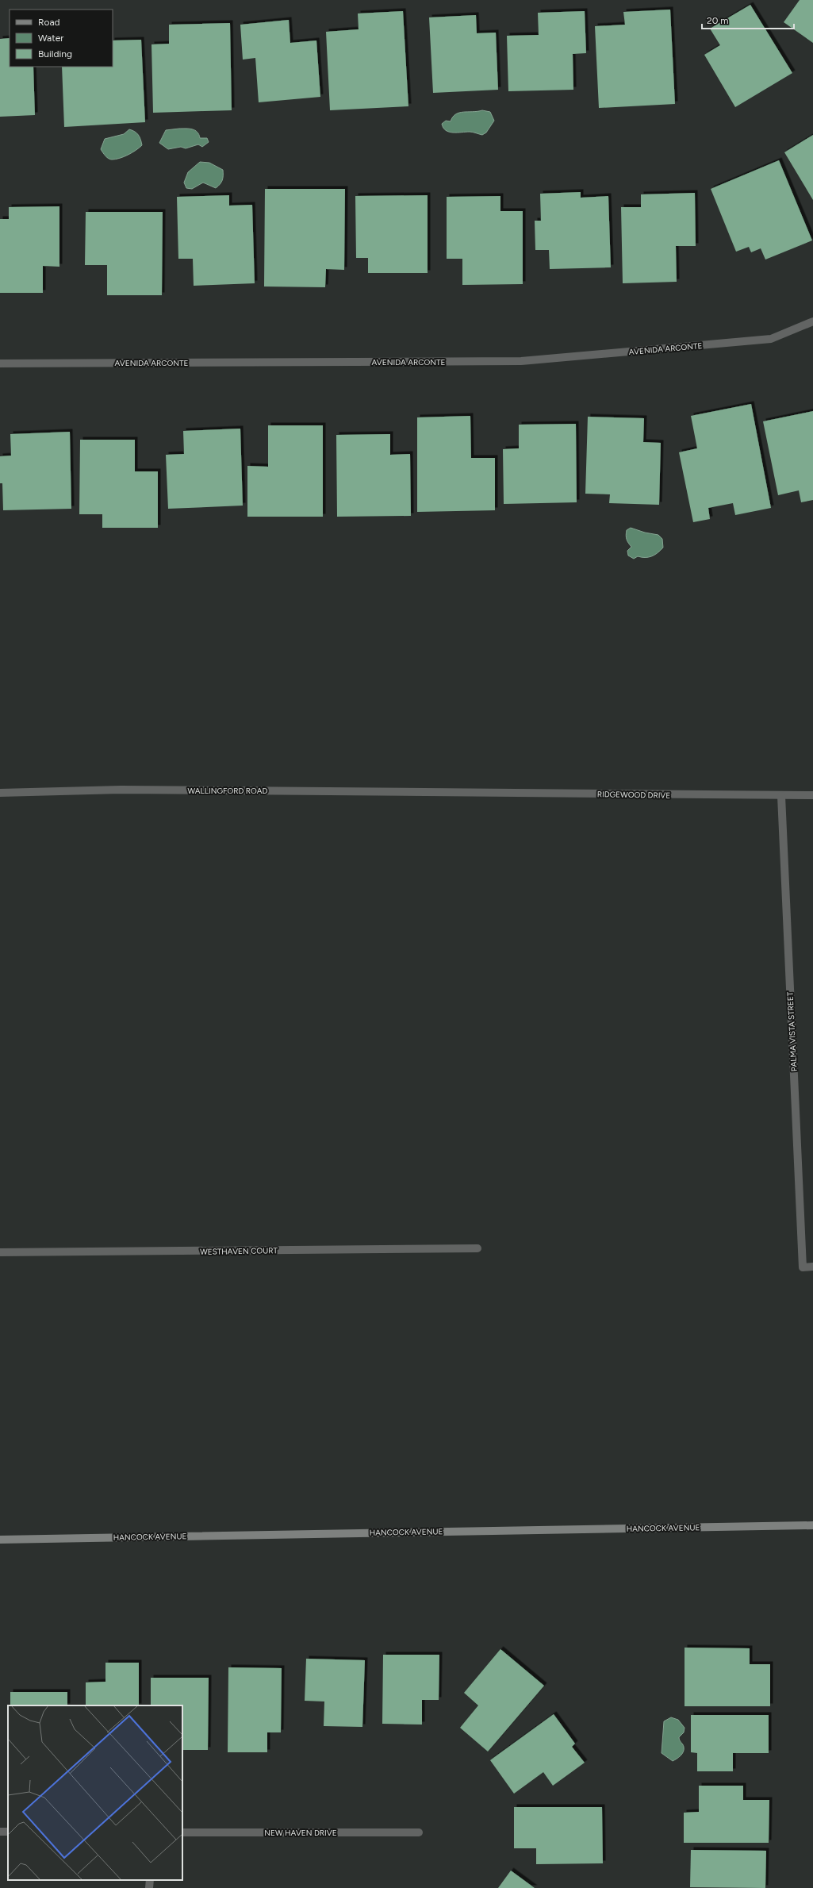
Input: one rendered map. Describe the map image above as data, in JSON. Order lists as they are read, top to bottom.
{
  "streets": {
    "main road": ["HANCOCK AVENUE"],
    "street": [
      "AVENIDA ARCONTE",
      "WALLINGFORD ROAD",
      "RIDGEWOOD DRIVE",
      "PALMA VISTA STREET",
      "WESTHAVEN COURT",
      "NEW HAVEN DRIVE"
    ]
  },
  "crossings": [
    ["WALLINGFORD ROAD", "RIDGEWOOD DRIVE"],
    ["RIDGEWOOD DRIVE", "PALMA VISTA STREET"]
  ],
  "legend": ["Road", "Water", "Building"],
  "scale_bar": "20 m"
}
